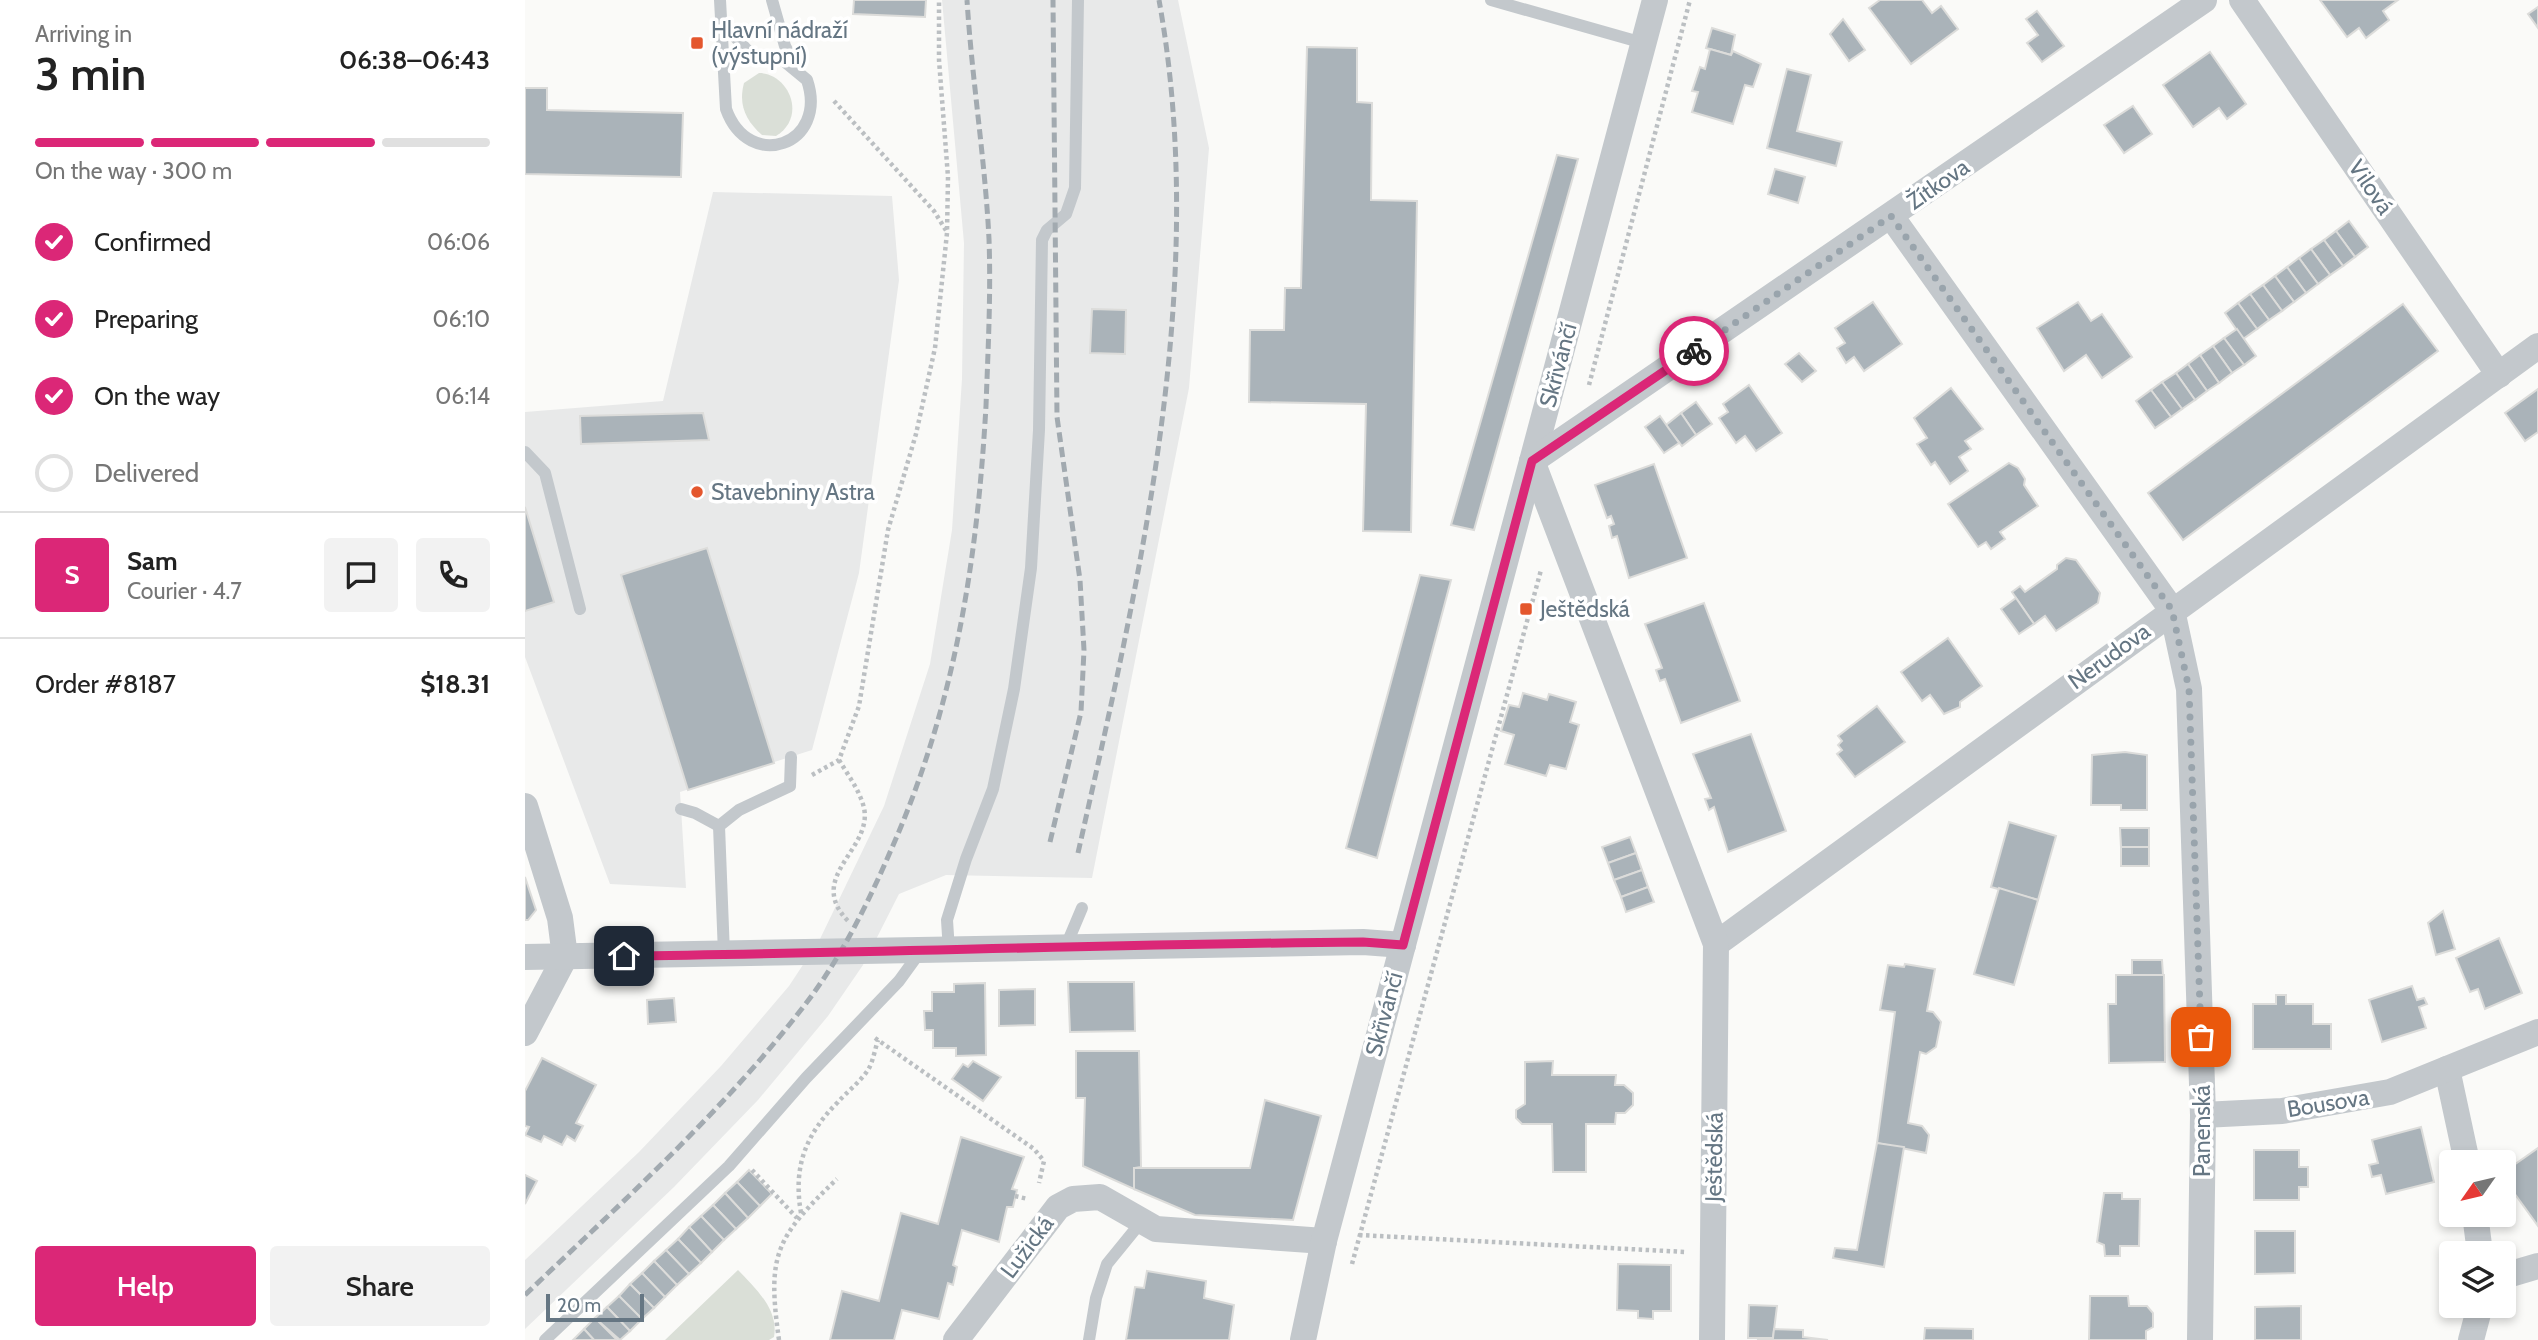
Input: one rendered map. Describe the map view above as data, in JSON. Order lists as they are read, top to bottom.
{
  "streets": {
    "street": [
      "Žítkova",
      "Vilová",
      "Skřivánčí",
      "Nerudova",
      "Bousova",
      "Panenská",
      "Ještědská",
      "Lužická"
    ]
  },
  "crossings": [
    ["Žítkova", "Skřivánčí"],
    ["Žítkova", "Panenská"],
    ["Žítkova", "Ještědská"],
    ["Vilová", "Nerudova"],
    ["Skřivánčí", "Ještědská"],
    ["Skřivánčí", "Lužická"],
    ["Nerudova", "Panenská"],
    ["Nerudova", "Ještědská"],
    ["Bousova", "Panenská"]
  ],
  "places": {
    "transit": ["Hlavní nádraží (výstupní)", "Ještědská"],
    "other": ["Stavebniny Astra"]
  },
  "scale_bar": "20 m",
  "north": "bottom left",
  "page": {
    "heading": ["3 min", "Arriving in", "06:38–06:43"],
    "panel": [
      "Sam",
      "Courier · 4.7",
      "Order #8187",
      "$18.31"
    ],
    "bar": "On the way · 300 m",
    "list": [
      ["Confirmed", "06:06"],
      ["Preparing", "06:10"],
      ["On the way", "06:14"],
      "Delivered"
    ],
    "round": "S",
    "buttons": ["Help", "Share"],
    "scale": "20 m"
  }
}
